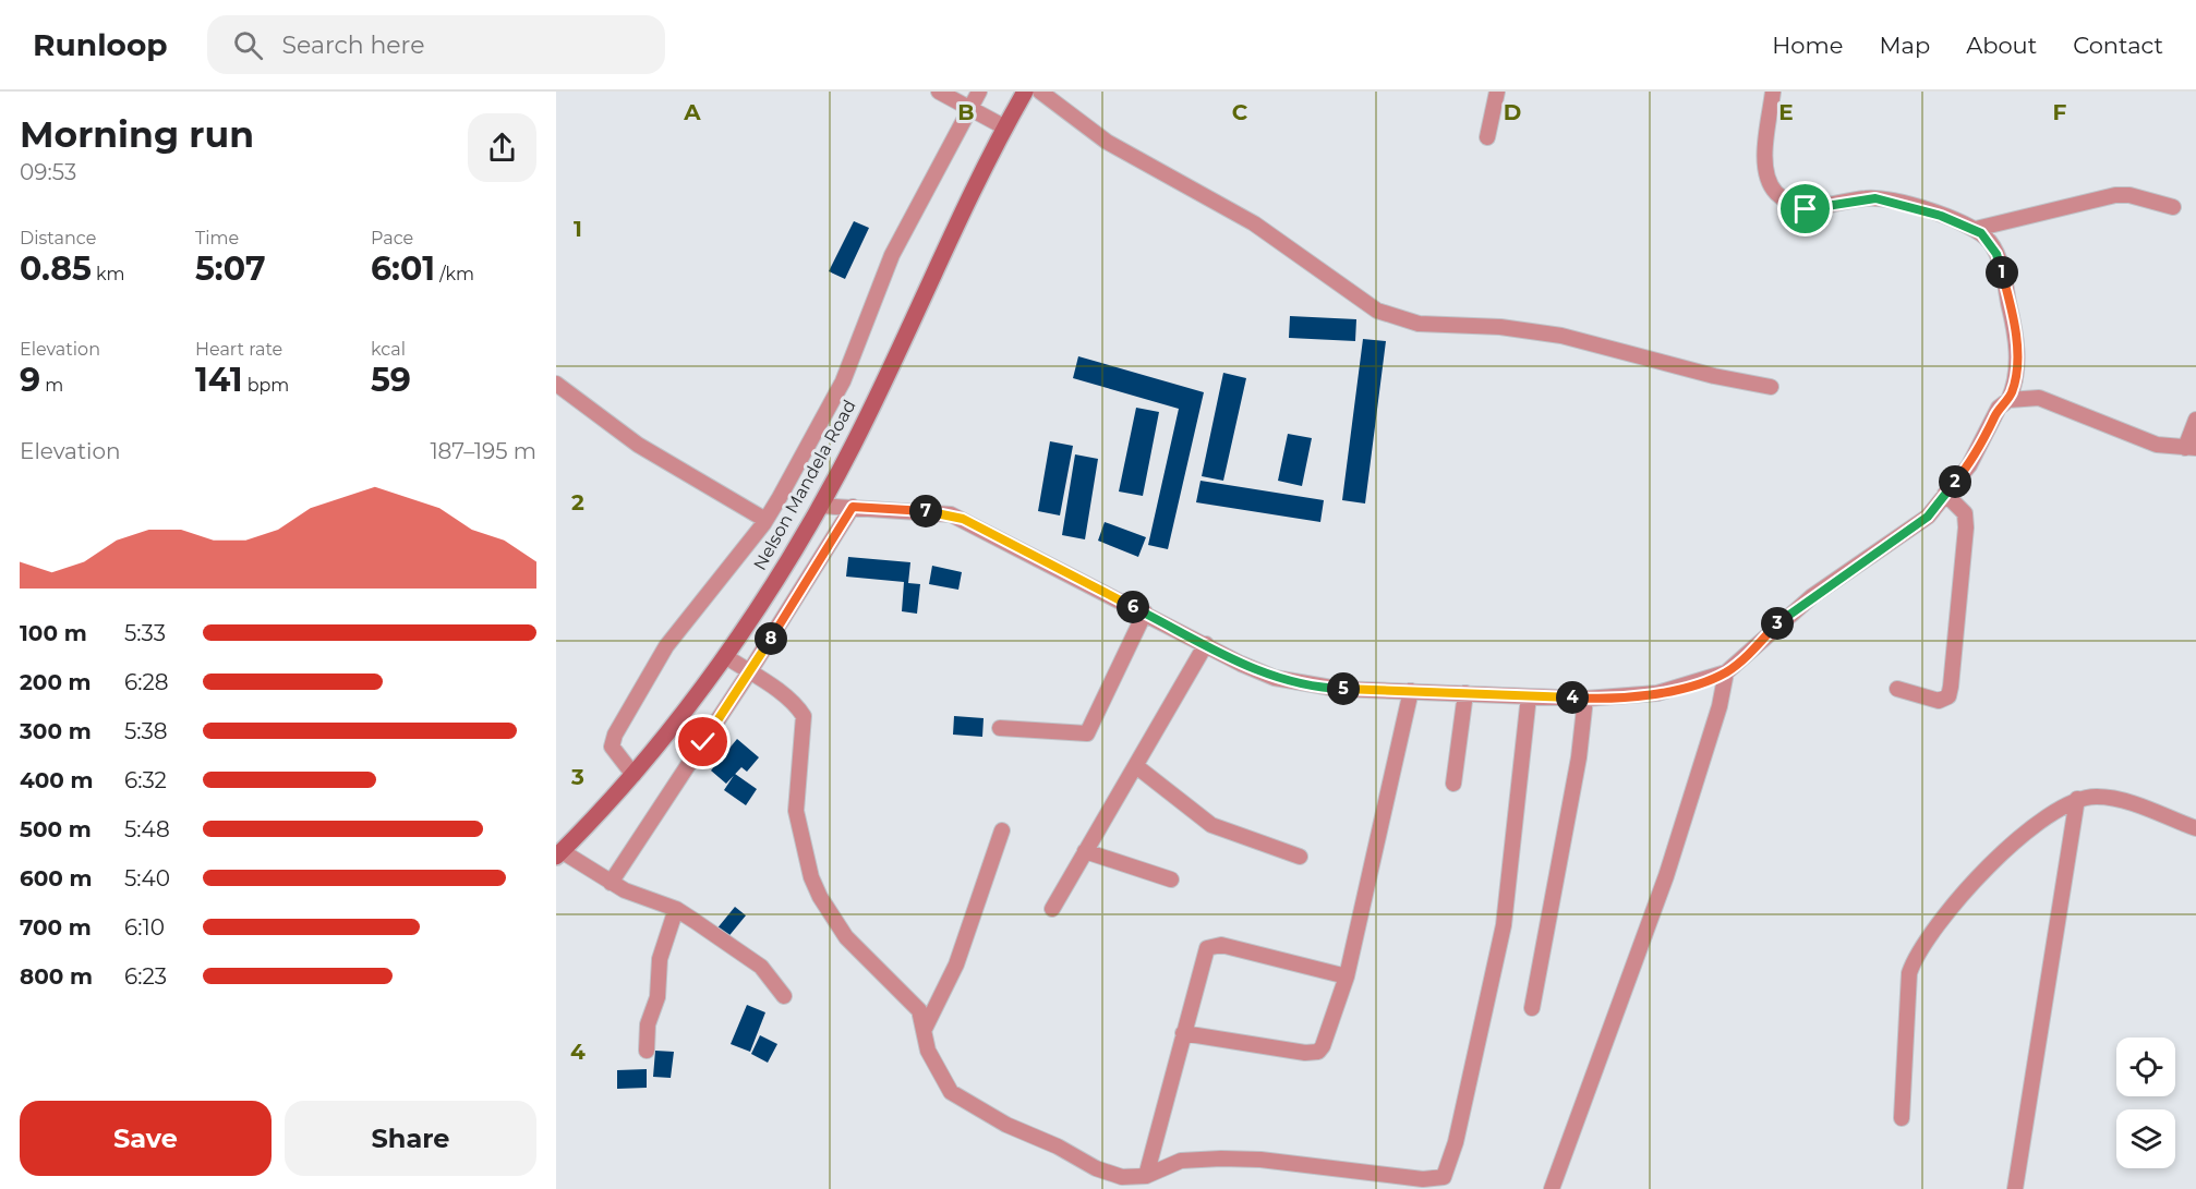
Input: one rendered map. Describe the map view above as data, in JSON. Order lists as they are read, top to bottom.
{
  "streets": {
    "main road": ["Nelson Mandela Road"]
  },
  "page": {
    "header": "Runloop",
    "search": "Search here",
    "nav": [
      "Home",
      "Map",
      "About",
      "Contact"
    ],
    "heading": ["Morning run", "09:53"],
    "stats": [
      ["Distance", "0.85 km"],
      ["Time", "5:07"],
      ["Pace", "6:01 /km"],
      ["Elevation", "9 m"],
      ["Heart rate", "141 bpm"],
      ["kcal", "59"]
    ],
    "pins": [
      "1",
      "2",
      "7",
      "6",
      "3",
      "8",
      "5",
      "4"
    ],
    "chart": ["Elevation", "187–195 m"],
    "list": [
      {
        "name": "100 m",
        "note": "5:33"
      },
      {
        "name": "200 m",
        "note": "6:28"
      },
      {
        "name": "300 m",
        "note": "5:38"
      },
      {
        "name": "400 m",
        "note": "6:32"
      },
      {
        "name": "500 m",
        "note": "5:48"
      },
      {
        "name": "600 m",
        "note": "5:40"
      },
      {
        "name": "700 m",
        "note": "6:10"
      },
      {
        "name": "800 m",
        "note": "6:23"
      }
    ],
    "buttons": ["Save", "Share"]
  },
  "grid": {
    "columns": [
      "A",
      "B",
      "C",
      "D",
      "E",
      "F"
    ],
    "rows": [
      "1",
      "2",
      "3",
      "4"
    ]
  }
}
